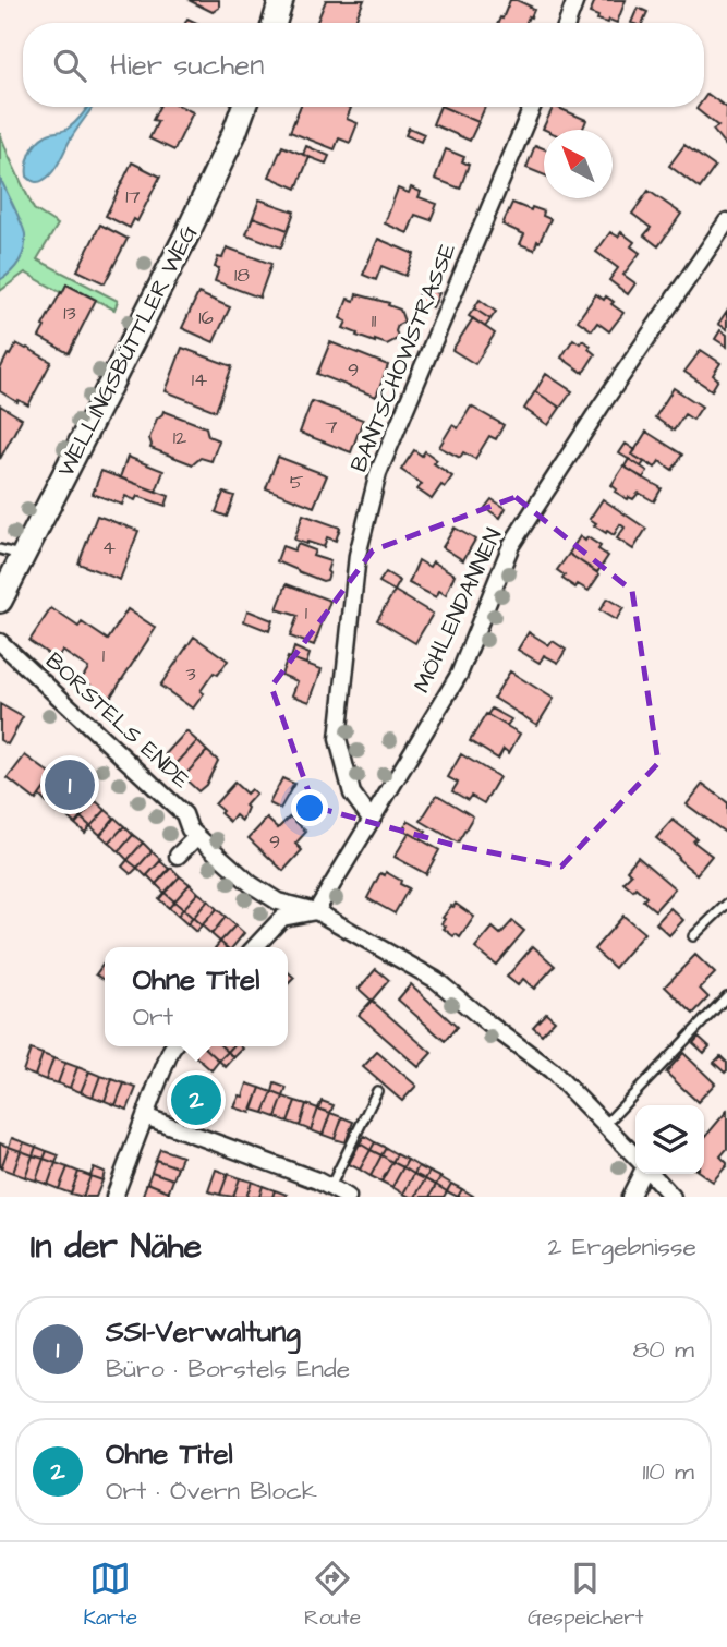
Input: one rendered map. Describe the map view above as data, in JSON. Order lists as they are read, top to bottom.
{
  "streets": {
    "main road": ["WELLINGSBÜTTLER WEG"],
    "street": ["BANTSCHOWSTRASSE", "MÖHLENDANNEN", "BORSTELS ENDE"]
  },
  "crossings": [
    ["BANTSCHOWSTRASSE", "MÖHLENDANNEN"],
    ["MÖHLENDANNEN", "BORSTELS ENDE"]
  ],
  "house_numbers": [
    "17",
    "18",
    "13",
    "16",
    "11",
    "9",
    "14",
    "7",
    "12",
    "5",
    "4",
    "1",
    "1",
    "3",
    "9"
  ],
  "north": "top left",
  "page": {
    "search": "Hier suchen",
    "pins": ["1", "2"],
    "popup": ["Ohne Titel", "Ort"],
    "heading": ["In der Nähe", "2 Ergebnisse"],
    "list": [
      {
        "mark": "1",
        "name": "SSI-Verwaltung",
        "note": "Büro · Borstels Ende",
        "value": "80 m"
      },
      {
        "mark": "2",
        "name": "Ohne Titel",
        "note": "Ort · Övern Block",
        "value": "110 m"
      }
    ],
    "nav": ["Karte", "Route", "Gespeichert"]
  }
}
